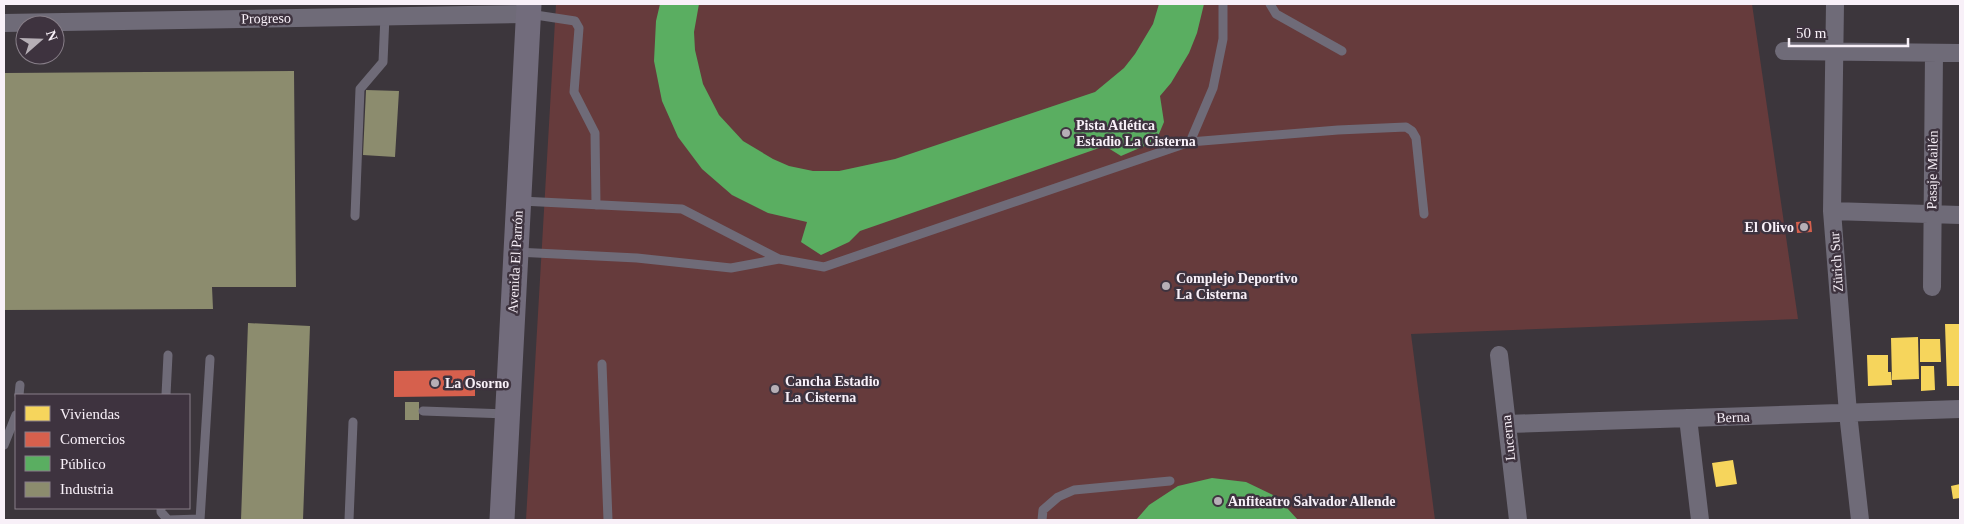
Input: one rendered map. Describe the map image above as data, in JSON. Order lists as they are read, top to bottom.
{
  "streets": {
    "main road": ["Avenida El Parrón"],
    "street": [
      "Progreso",
      "Pasaje Mailén",
      "Zürich Sur",
      "Berna",
      "Lucerna"
    ]
  },
  "crossings": [
    ["Progreso", "Avenida El Parrón"],
    ["Zürich Sur", "Berna"],
    ["Berna", "Lucerna"]
  ],
  "places": [
    "Pista Atlética Estadio La Cisterna",
    "El Olivo",
    "Complejo Deportivo La Cisterna",
    "La Osorno",
    "Cancha Estadio La Cisterna",
    "Anfiteatro Salvador Allende"
  ],
  "legend": [
    "Viviendas",
    "Comercios",
    "Público",
    "Industria"
  ],
  "scale_bar": "50 m",
  "north": "right"
}
